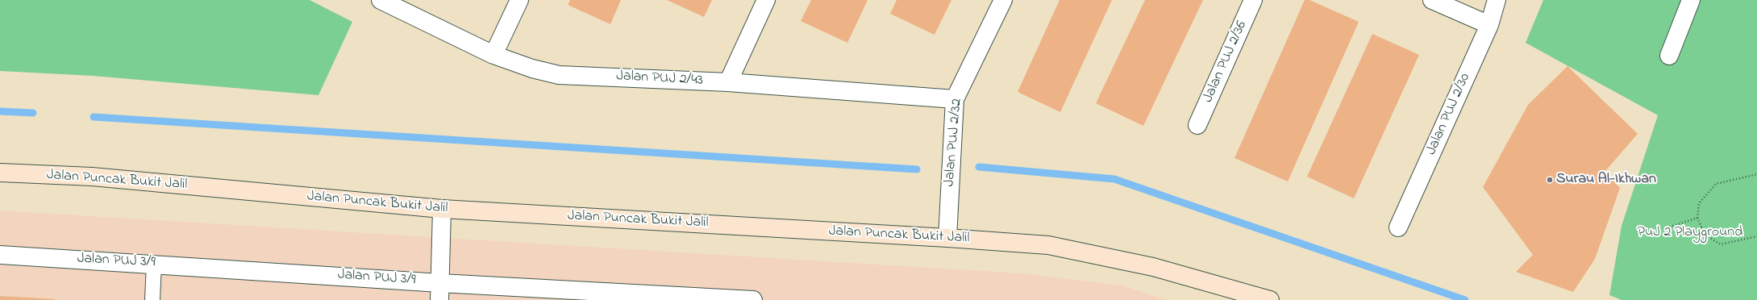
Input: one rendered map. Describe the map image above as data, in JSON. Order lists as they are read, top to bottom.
{
  "streets": {
    "street": [
      "Jalan PUJ 2/36",
      "Jalan PUJ 2/43",
      "Jalan PUJ 2/30",
      "Jalan PUJ 2/32",
      "Jalan Puncak Bukit Jalil",
      "Jalan PUJ 3/9"
    ]
  },
  "crossings": [
    ["Jalan PUJ 2/43", "Jalan PUJ 2/32"],
    ["Jalan PUJ 2/32", "Jalan Puncak Bukit Jalil"]
  ],
  "parks": ["PuJ 2 Playground"],
  "places": ["Surau Al-Ikhwan"]
}
